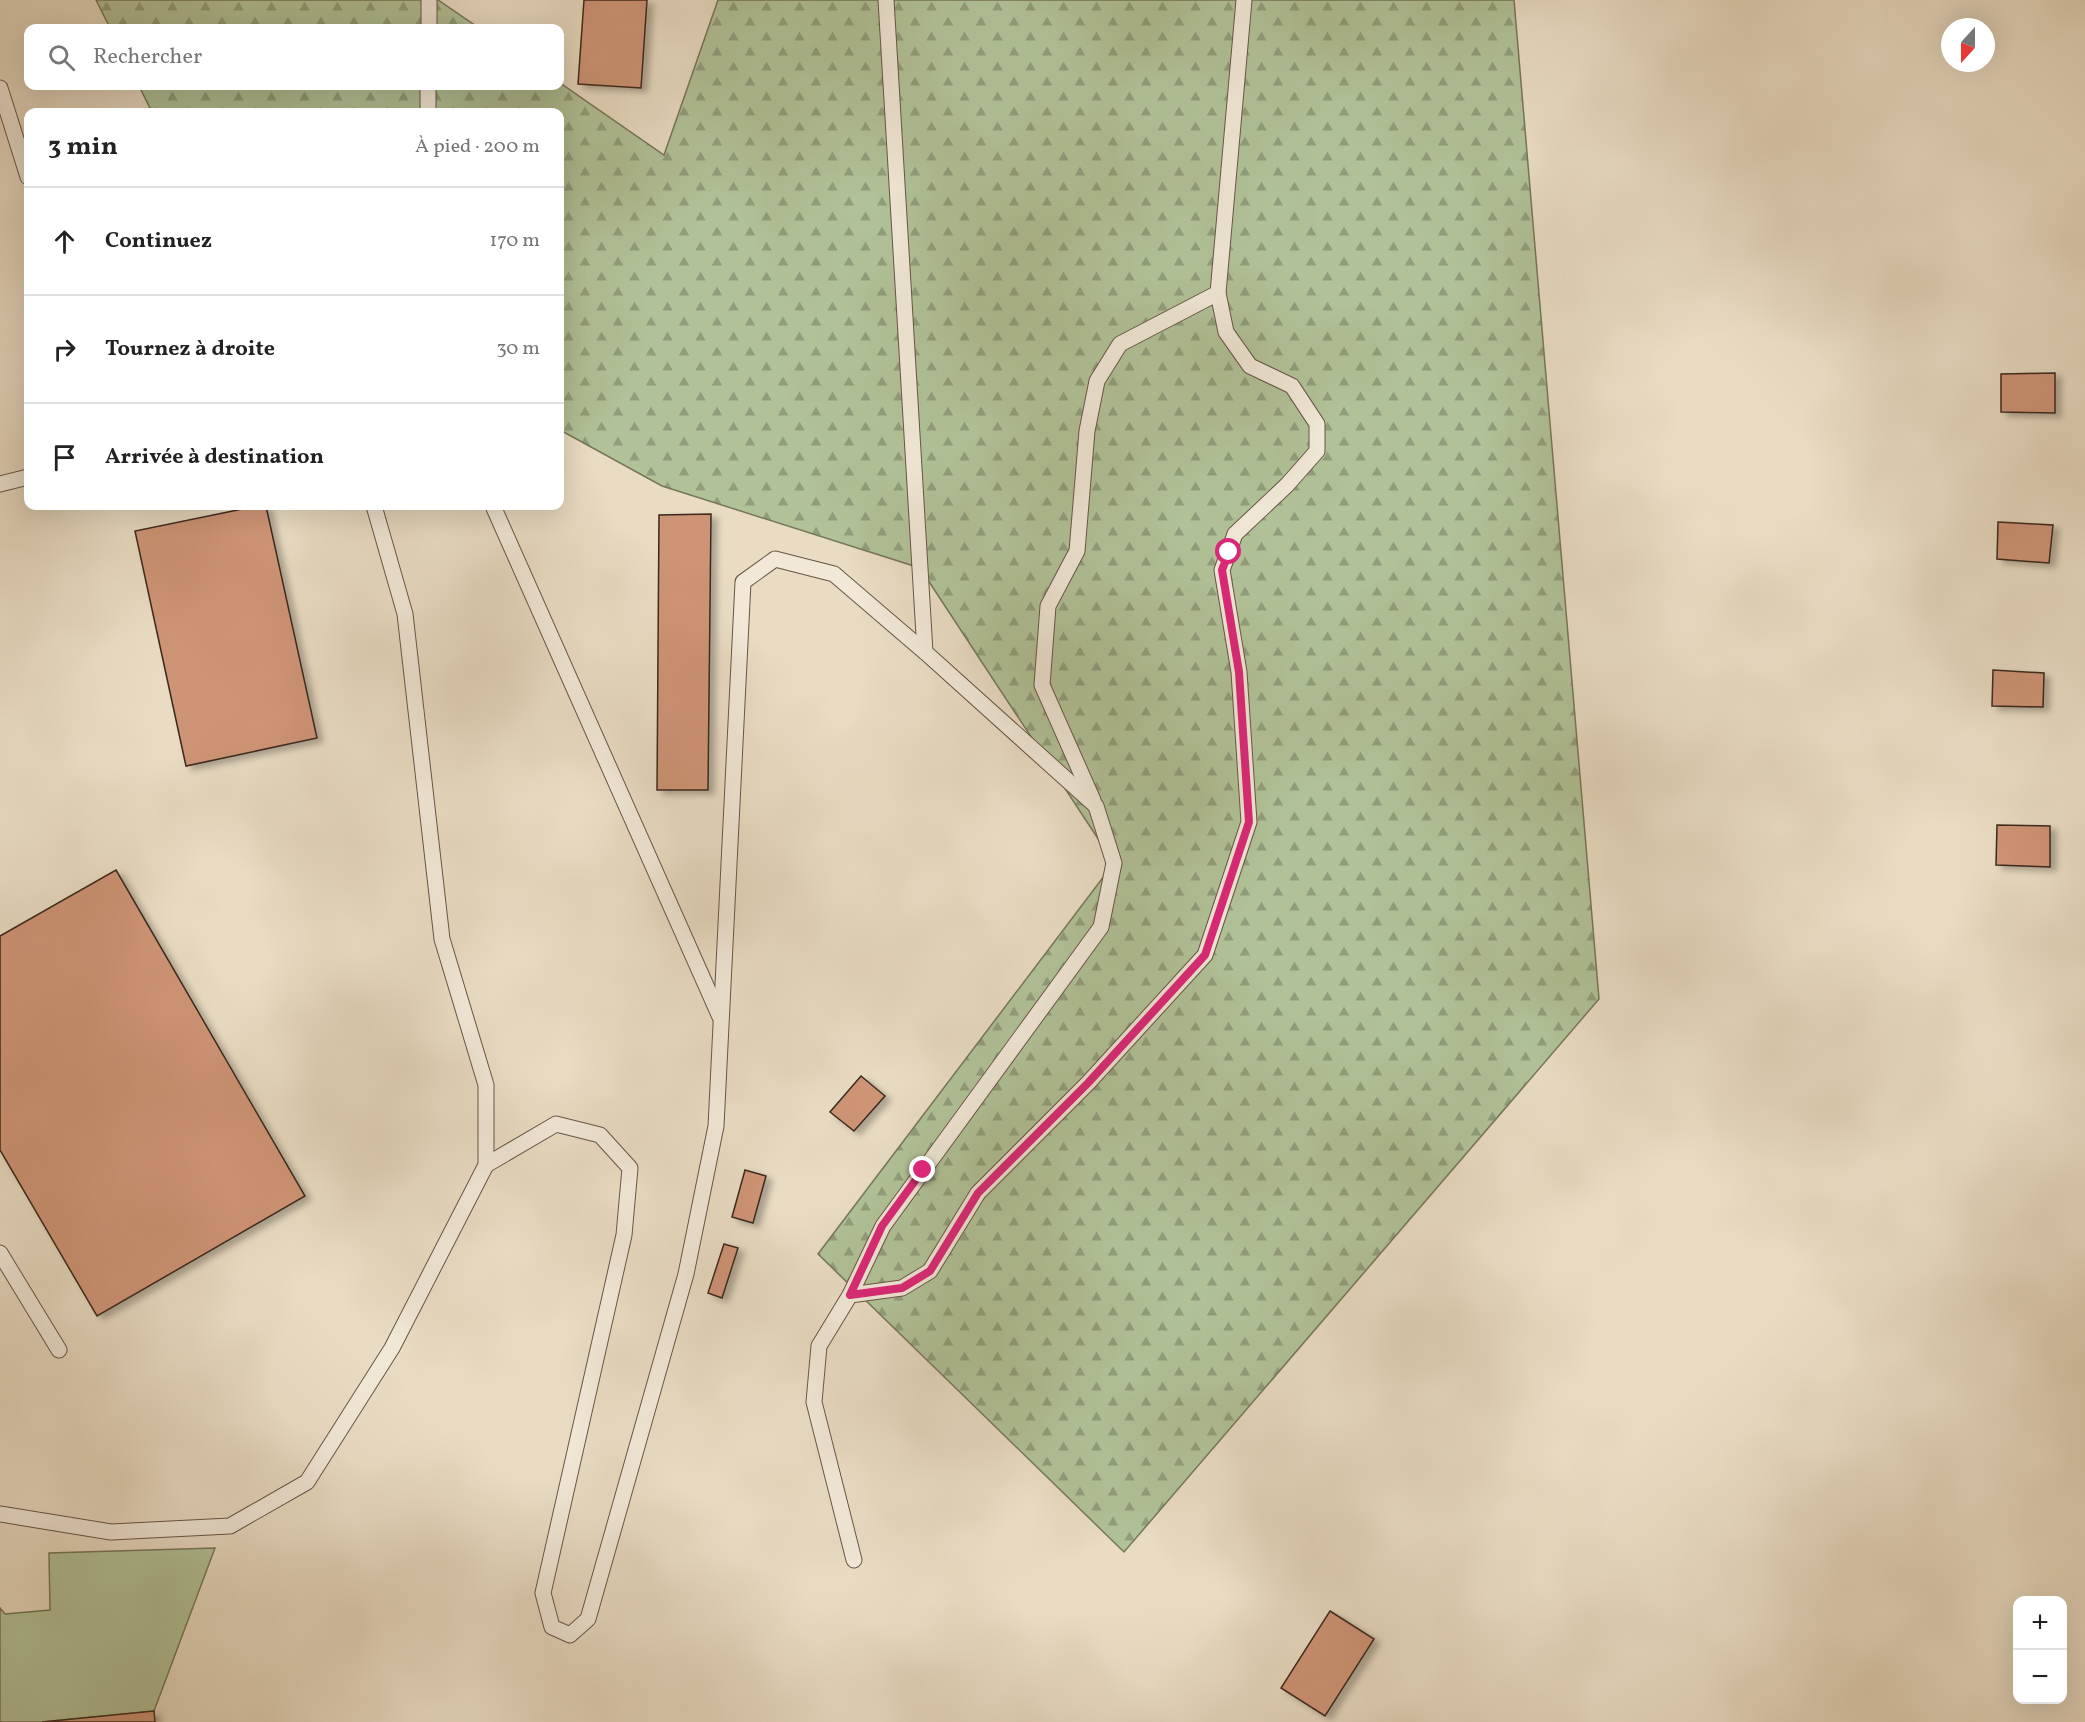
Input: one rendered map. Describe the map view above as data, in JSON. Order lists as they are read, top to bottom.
{
  "north": "bottom",
  "page": {
    "search": "Rechercher",
    "heading": ["3 min", "À pied · 200 m"],
    "list": [
      ["Continuez", "170 m"],
      ["Tournez à droite", "30 m"],
      "Arrivée à destination"
    ],
    "map_buttons": ["+", "−"]
  }
}
